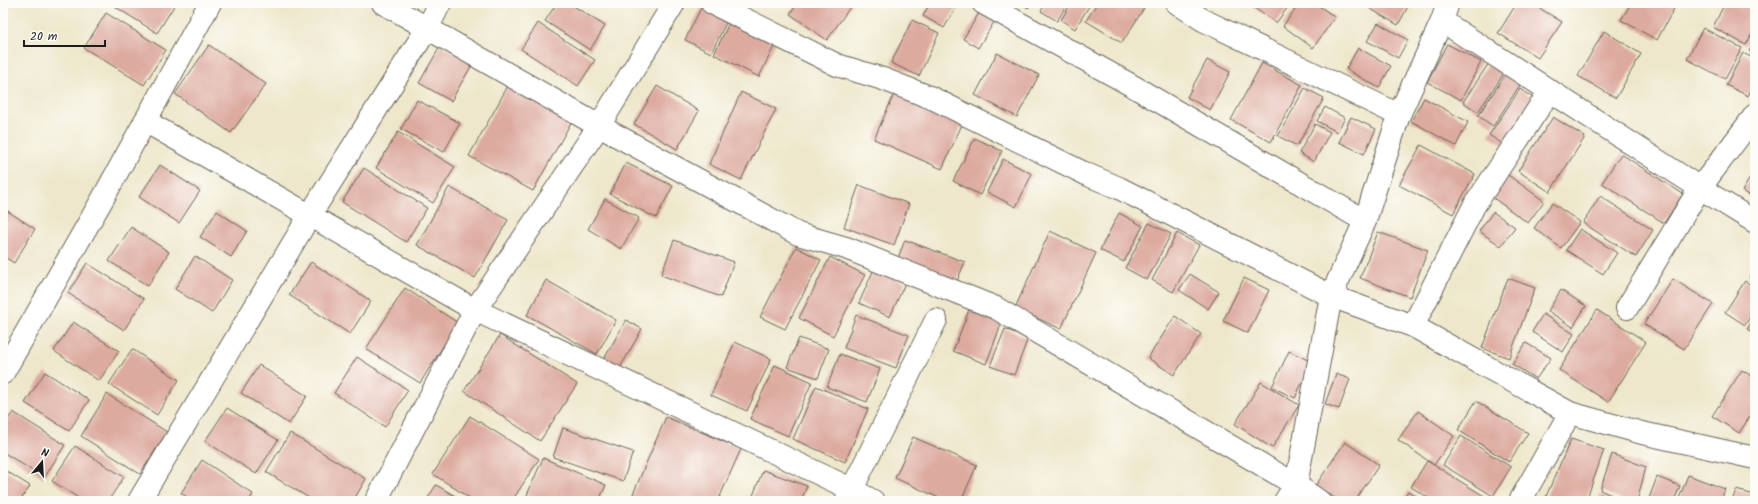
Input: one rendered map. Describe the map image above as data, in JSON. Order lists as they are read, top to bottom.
{
  "scale_bar": "20 m",
  "north": "top"
}
